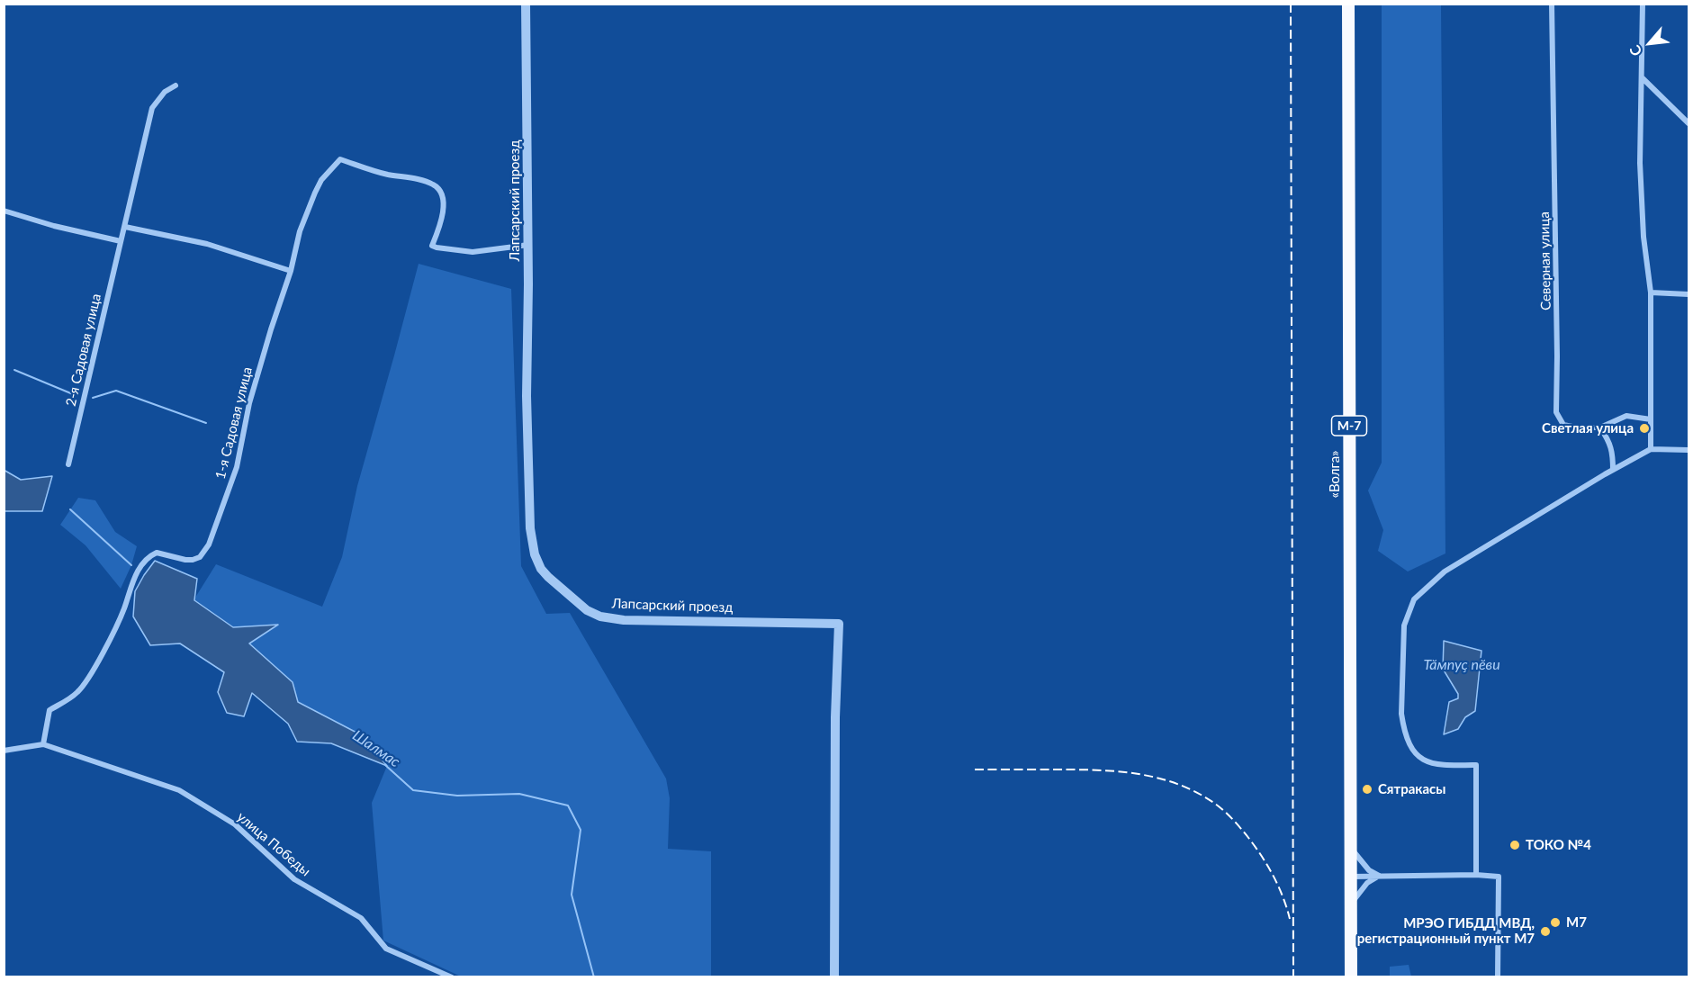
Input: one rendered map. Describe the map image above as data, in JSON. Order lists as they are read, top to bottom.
{
  "streets": {
    "highway": ["М-7", "«Волга»"],
    "street": [
      "Лапсарский проезд",
      "Северная улица",
      "2-я Садовая улица",
      "1-я Садовая улица",
      "улица Победы"
    ]
  },
  "crossings": [
    ["Лапсарский проезд", "1-я Садовая улица"],
    ["1-я Садовая улица", "улица Победы"]
  ],
  "water": ["Тӑмпуҫ пӗви", "Шалмас"],
  "places": [
    "Светлая улица",
    "Сятракасы",
    "ТОКО №4",
    "М7",
    "МРЭО ГИБДД МВД, регистрационный пункт М7"
  ],
  "north": "bottom left"
}
